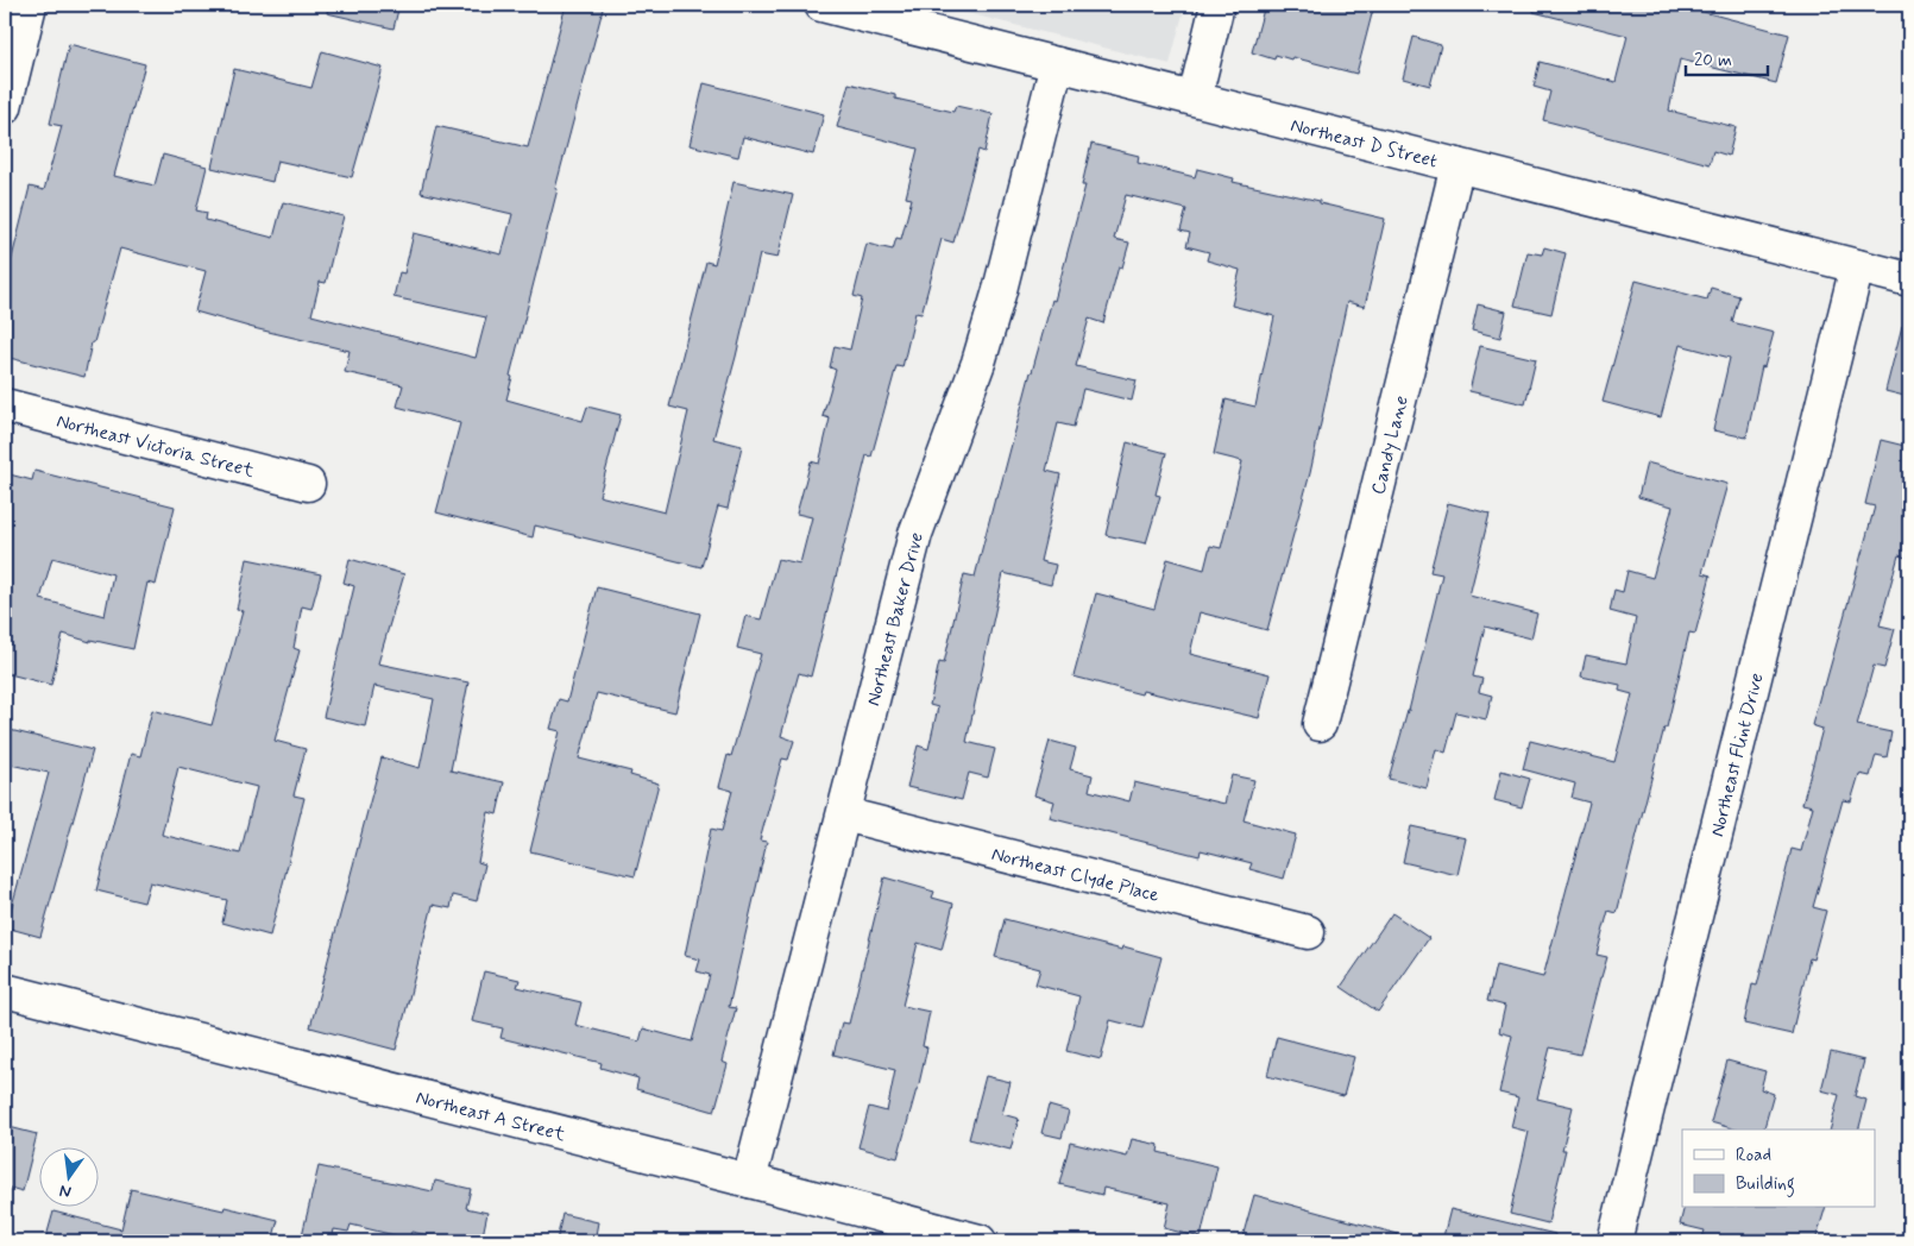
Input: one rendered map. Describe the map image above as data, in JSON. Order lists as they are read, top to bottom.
{
  "streets": {
    "street": [
      "Northeast D Street",
      "Northeast Victoria Street",
      "Candy Lane",
      "Northeast Baker Drive",
      "Northeast Flint Drive",
      "Northeast Clyde Place",
      "Northeast A Street"
    ]
  },
  "crossings": [
    ["Northeast D Street", "Candy Lane"],
    ["Northeast D Street", "Northeast Baker Drive"],
    ["Northeast D Street", "Northeast Flint Drive"],
    ["Northeast Baker Drive", "Northeast Clyde Place"],
    ["Northeast Baker Drive", "Northeast A Street"]
  ],
  "legend": ["Road", "Building"],
  "scale_bar": "20 m",
  "north": "bottom"
}
